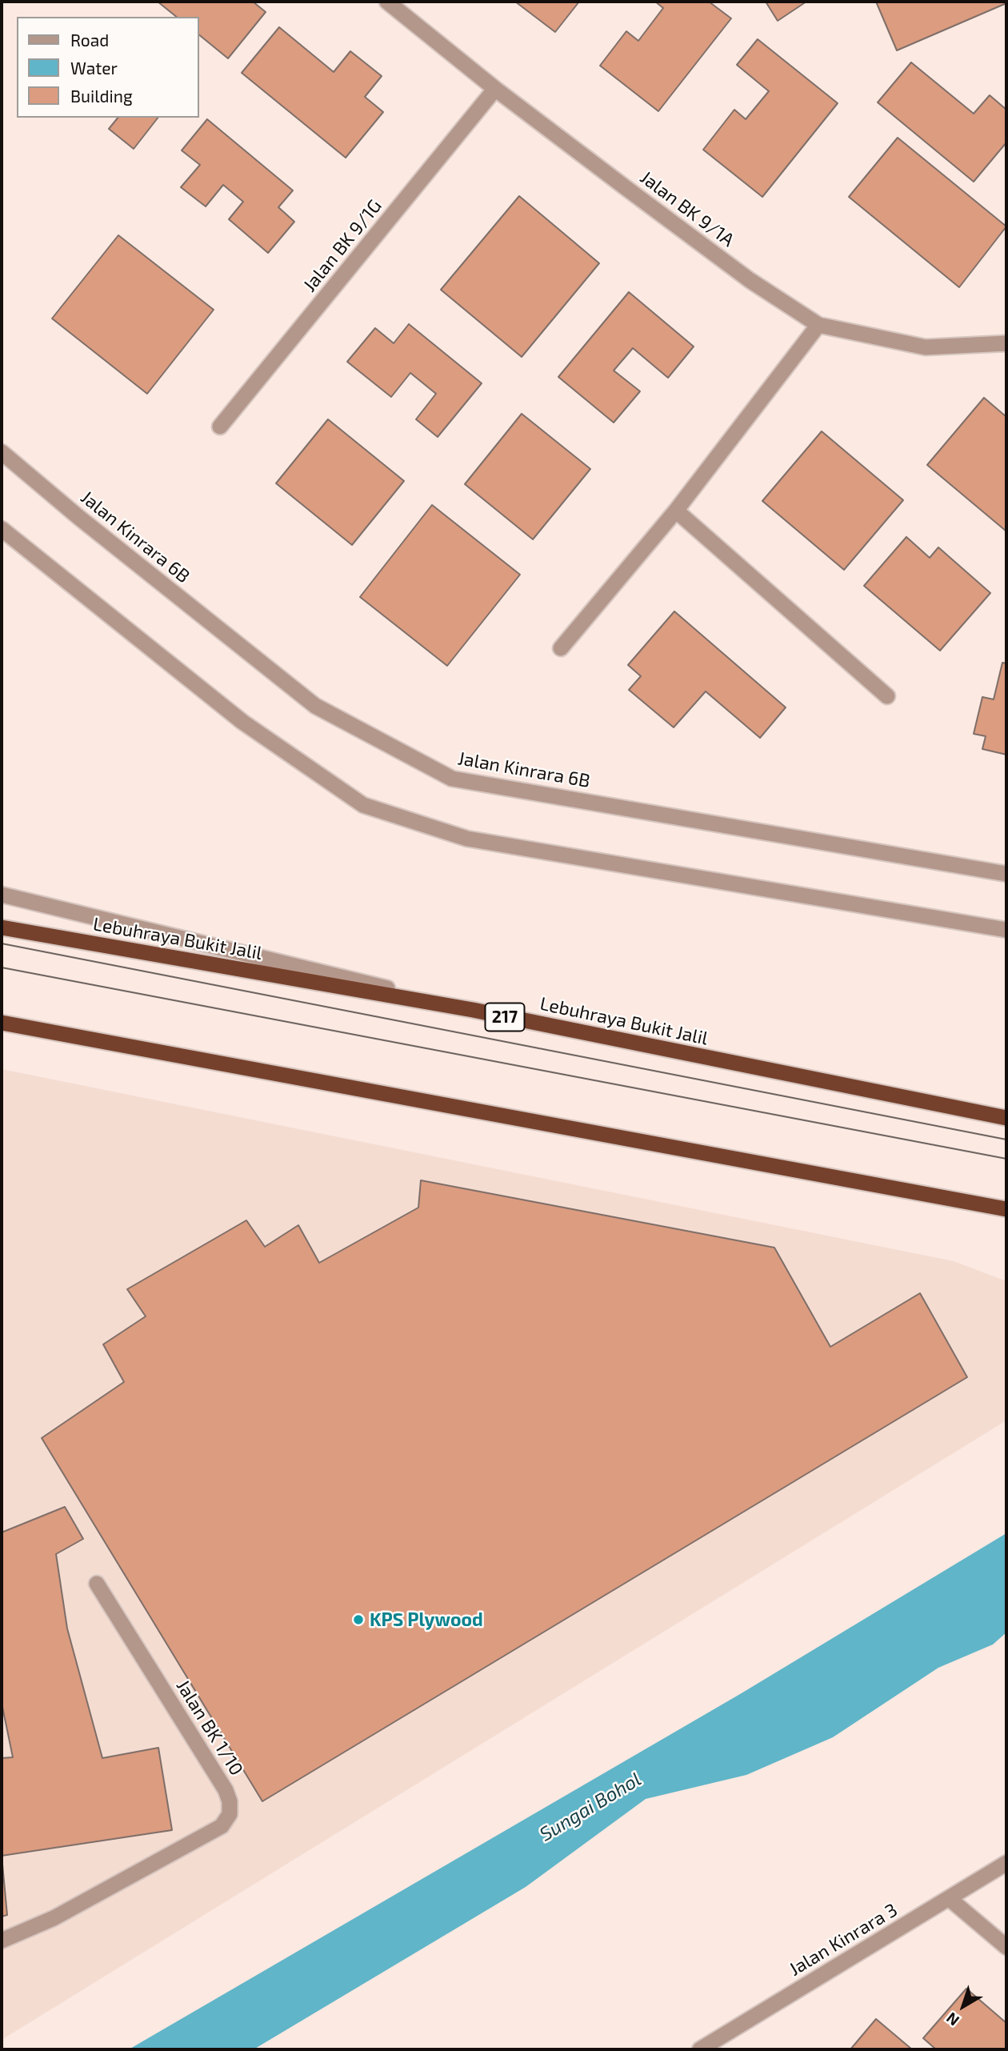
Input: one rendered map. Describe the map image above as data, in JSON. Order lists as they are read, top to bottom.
{
  "streets": {
    "highway": ["Lebuhraya Bukit Jalil", "217"],
    "street": [
      "Jalan BK 9/1A",
      "Jalan BK 9/1G",
      "Jalan Kinrara 6B",
      "Jalan BK 1/10",
      "Jalan Kinrara 3"
    ]
  },
  "crossings": [
    ["Jalan BK 9/1A", "Jalan BK 9/1G"]
  ],
  "water": ["Sungai Bohol"],
  "places": ["KPS Plywood"],
  "legend": ["Road", "Water", "Building"],
  "north": "bottom left"
}
